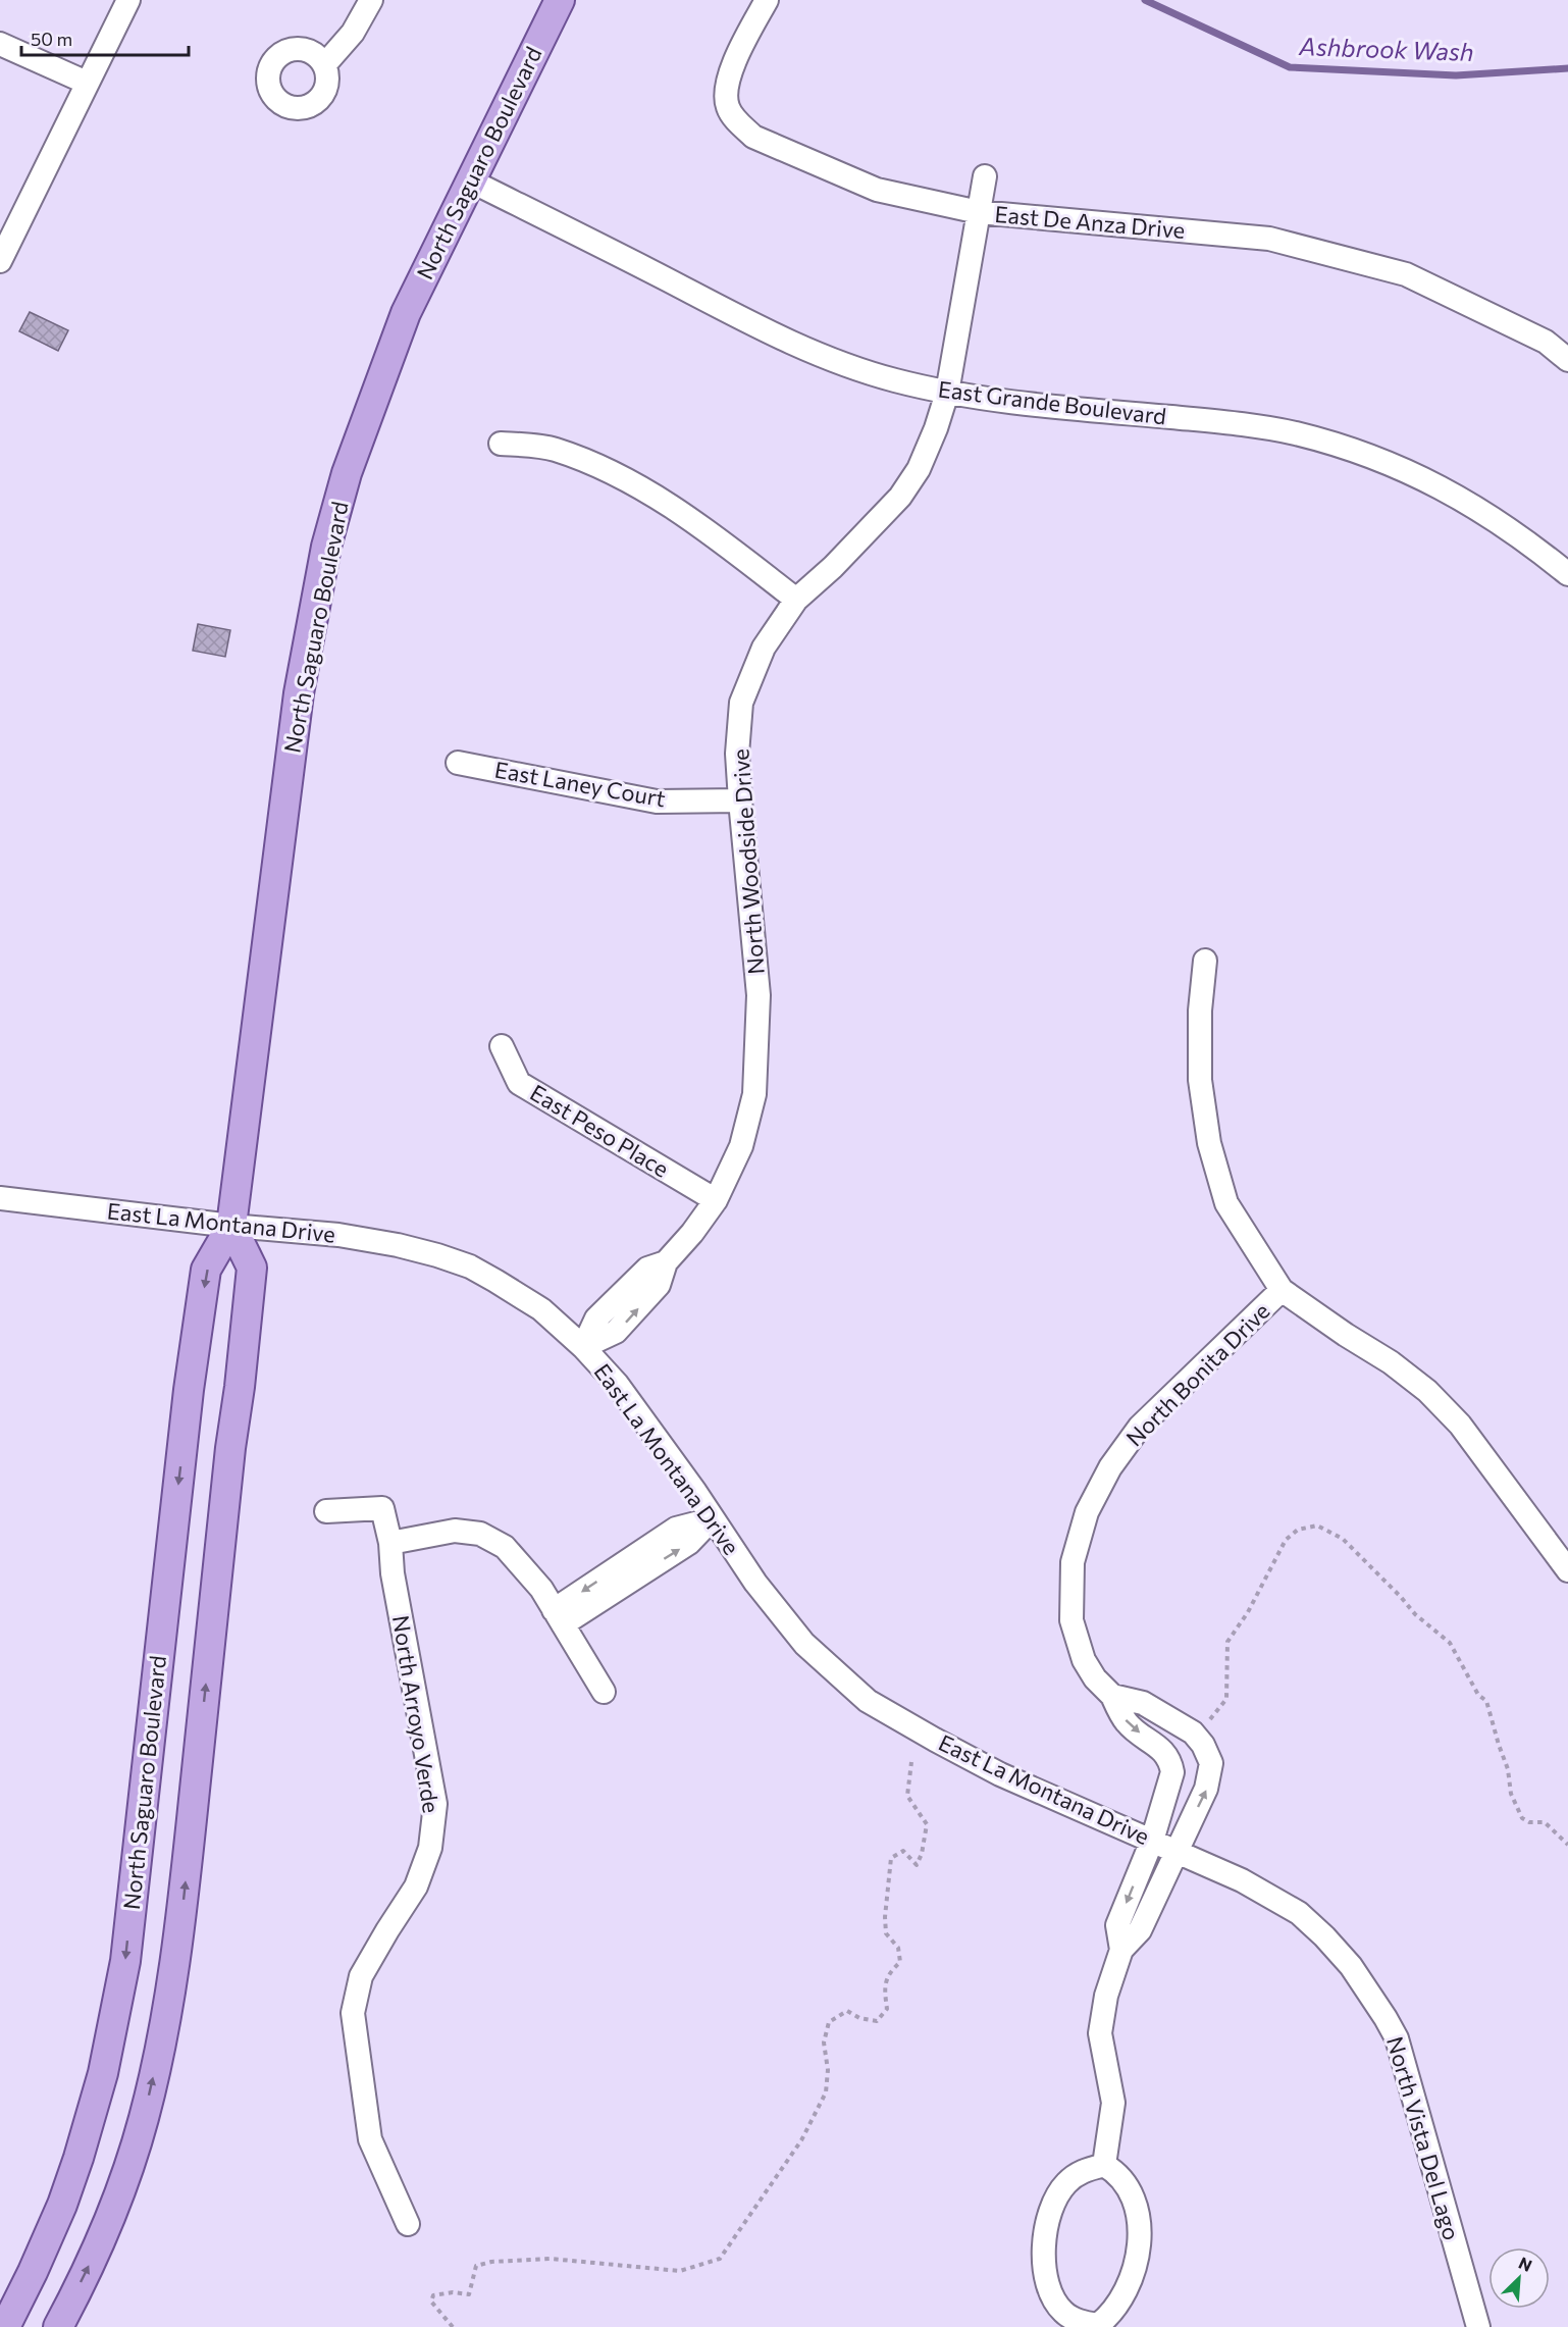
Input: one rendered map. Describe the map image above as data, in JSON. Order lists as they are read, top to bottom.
{
  "streets": {
    "main road": ["North Saguaro Boulevard"],
    "street": [
      "East De Anza Drive",
      "East Grande Boulevard",
      "East Laney Court",
      "North Woodside Drive",
      "East Peso Place",
      "East La Montana Drive",
      "North Bonita Drive",
      "North Arroyo Verde",
      "North Vista Del Lago"
    ]
  },
  "crossings": [
    ["North Saguaro Boulevard", "East Grande Boulevard"],
    ["North Saguaro Boulevard", "East La Montana Drive"],
    ["East De Anza Drive", "North Woodside Drive"],
    ["East Grande Boulevard", "North Woodside Drive"],
    ["East Laney Court", "North Woodside Drive"],
    ["North Woodside Drive", "East Peso Place"],
    ["North Woodside Drive", "East La Montana Drive"],
    ["East La Montana Drive", "North Vista Del Lago"]
  ],
  "water": ["Ashbrook Wash"],
  "scale_bar": "50 m",
  "north": "top right"
}
